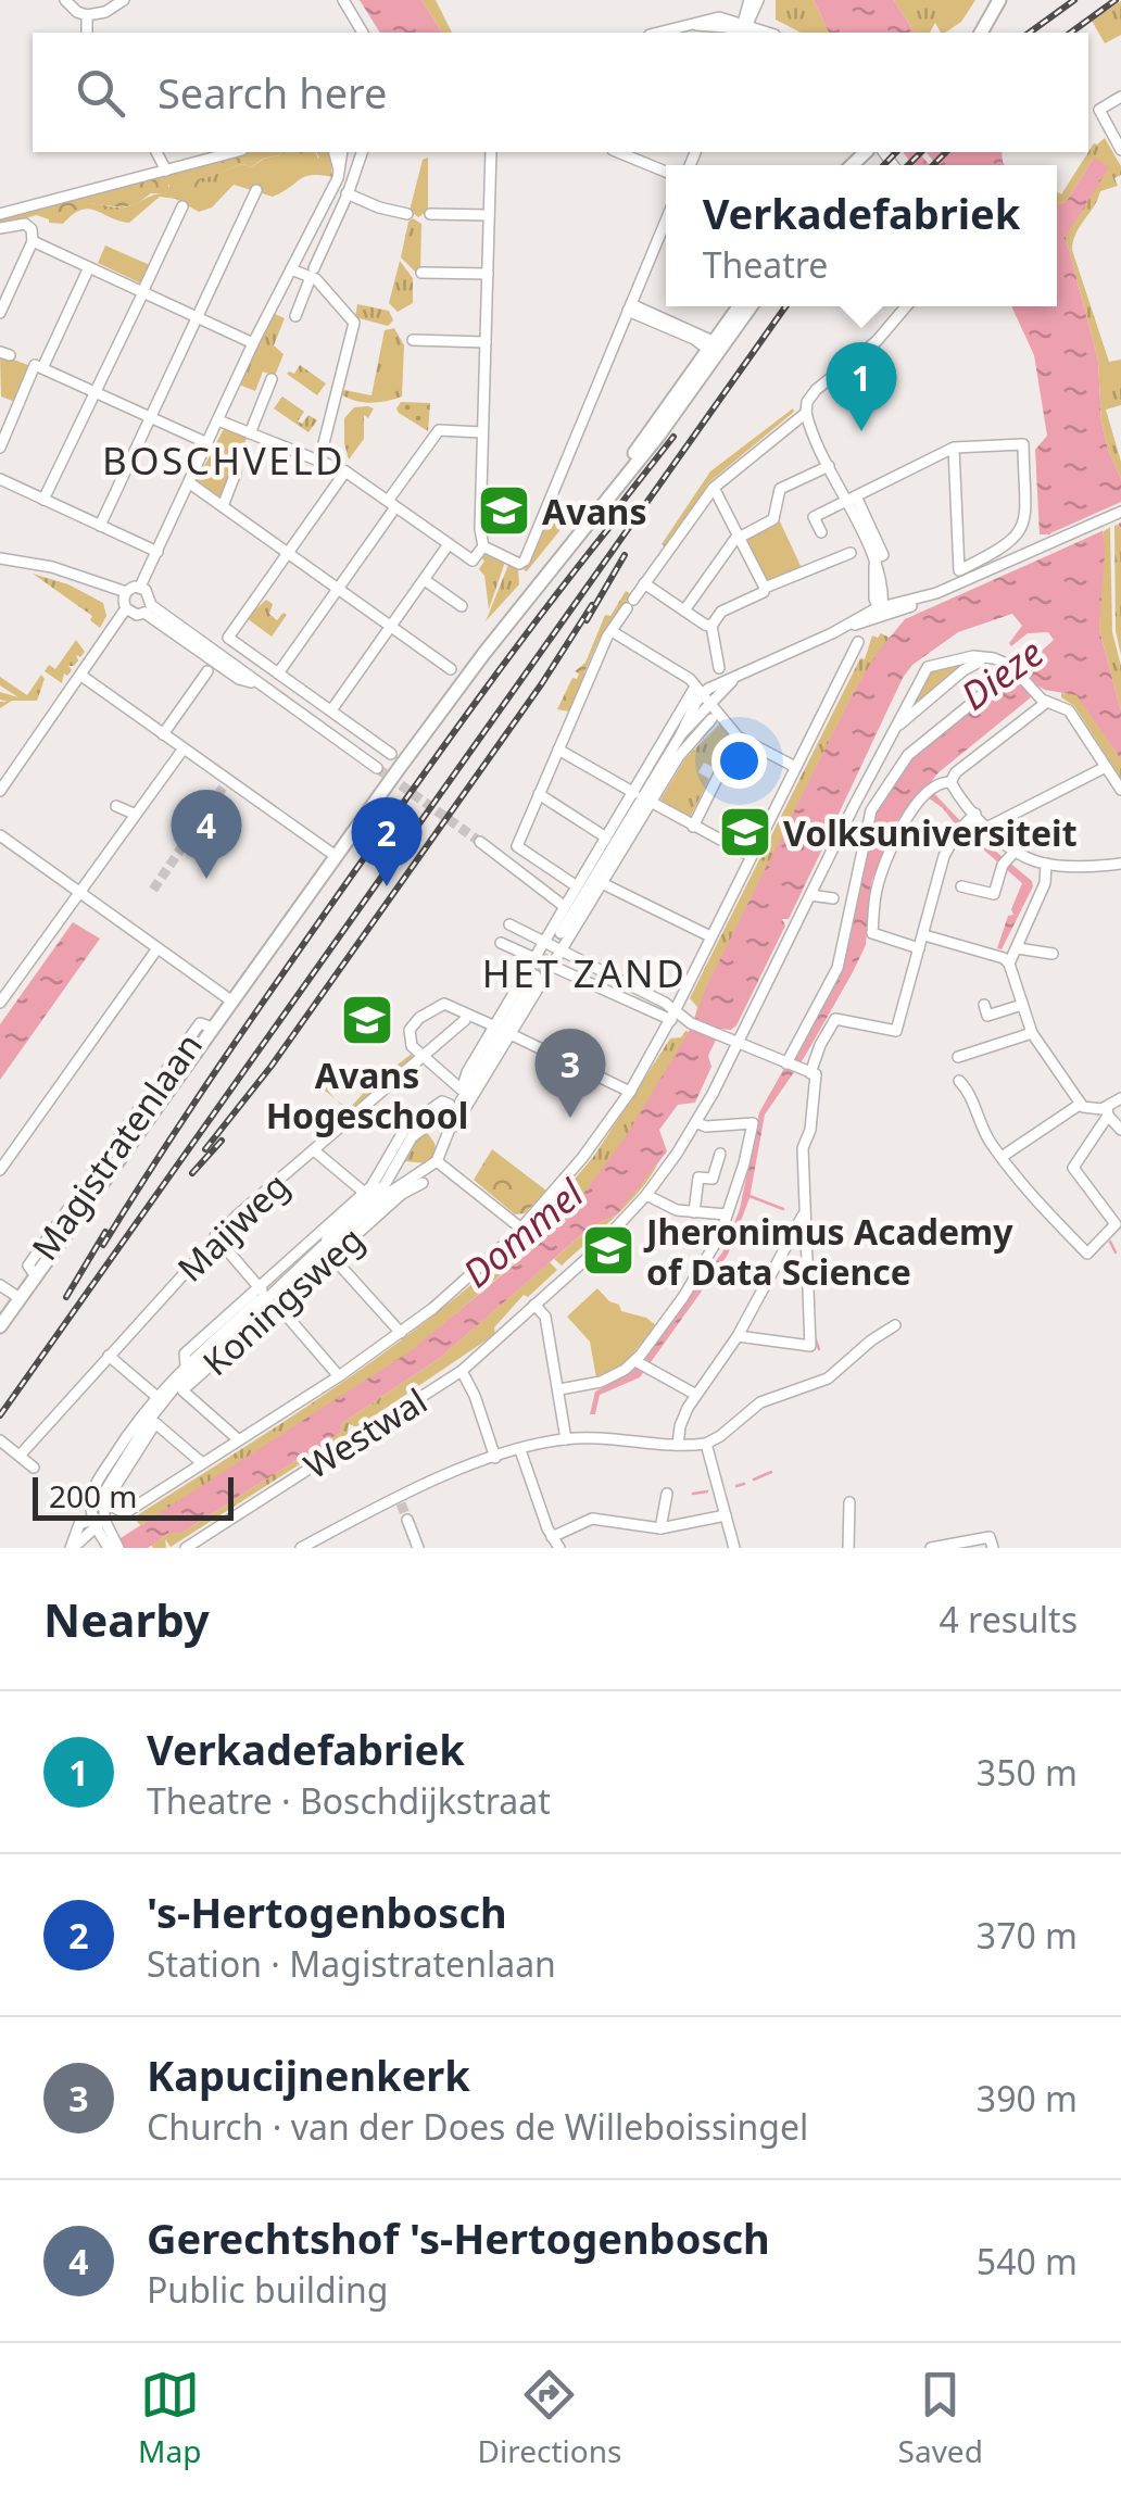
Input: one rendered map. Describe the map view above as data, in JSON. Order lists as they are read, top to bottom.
{
  "streets": {
    "main road": ["Magistratenlaan"],
    "street": ["Maijweg", "Koningsweg", "Westwal"]
  },
  "districts": ["BOSCHVELD", "HET ZAND"],
  "water": ["Dieze", "Dommel"],
  "places": {
    "school or university": [
      "Avans",
      "Volksuniversiteit",
      "Avans Hogeschool",
      "Jheronimus Academy of Data Science"
    ]
  },
  "scale_bar": "200 m",
  "page": {
    "search": "Search here",
    "popup": ["Verkadefabriek", "Theatre"],
    "pins": [
      "1",
      "4",
      "2",
      "3"
    ],
    "scale": "200 m",
    "heading": ["Nearby", "4 results"],
    "list": [
      {
        "mark": "1",
        "name": "Verkadefabriek",
        "note": "Theatre · Boschdijkstraat",
        "value": "350 m"
      },
      {
        "mark": "2",
        "name": "'s-Hertogenbosch",
        "note": "Station · Magistratenlaan",
        "value": "370 m"
      },
      {
        "mark": "3",
        "name": "Kapucijnenkerk",
        "note": "Church · van der Does de Willeboissingel",
        "value": "390 m"
      },
      {
        "mark": "4",
        "name": "Gerechtshof 's-Hertogenbosch",
        "note": "Public building",
        "value": "540 m"
      }
    ],
    "nav": ["Map", "Directions", "Saved"]
  }
}
